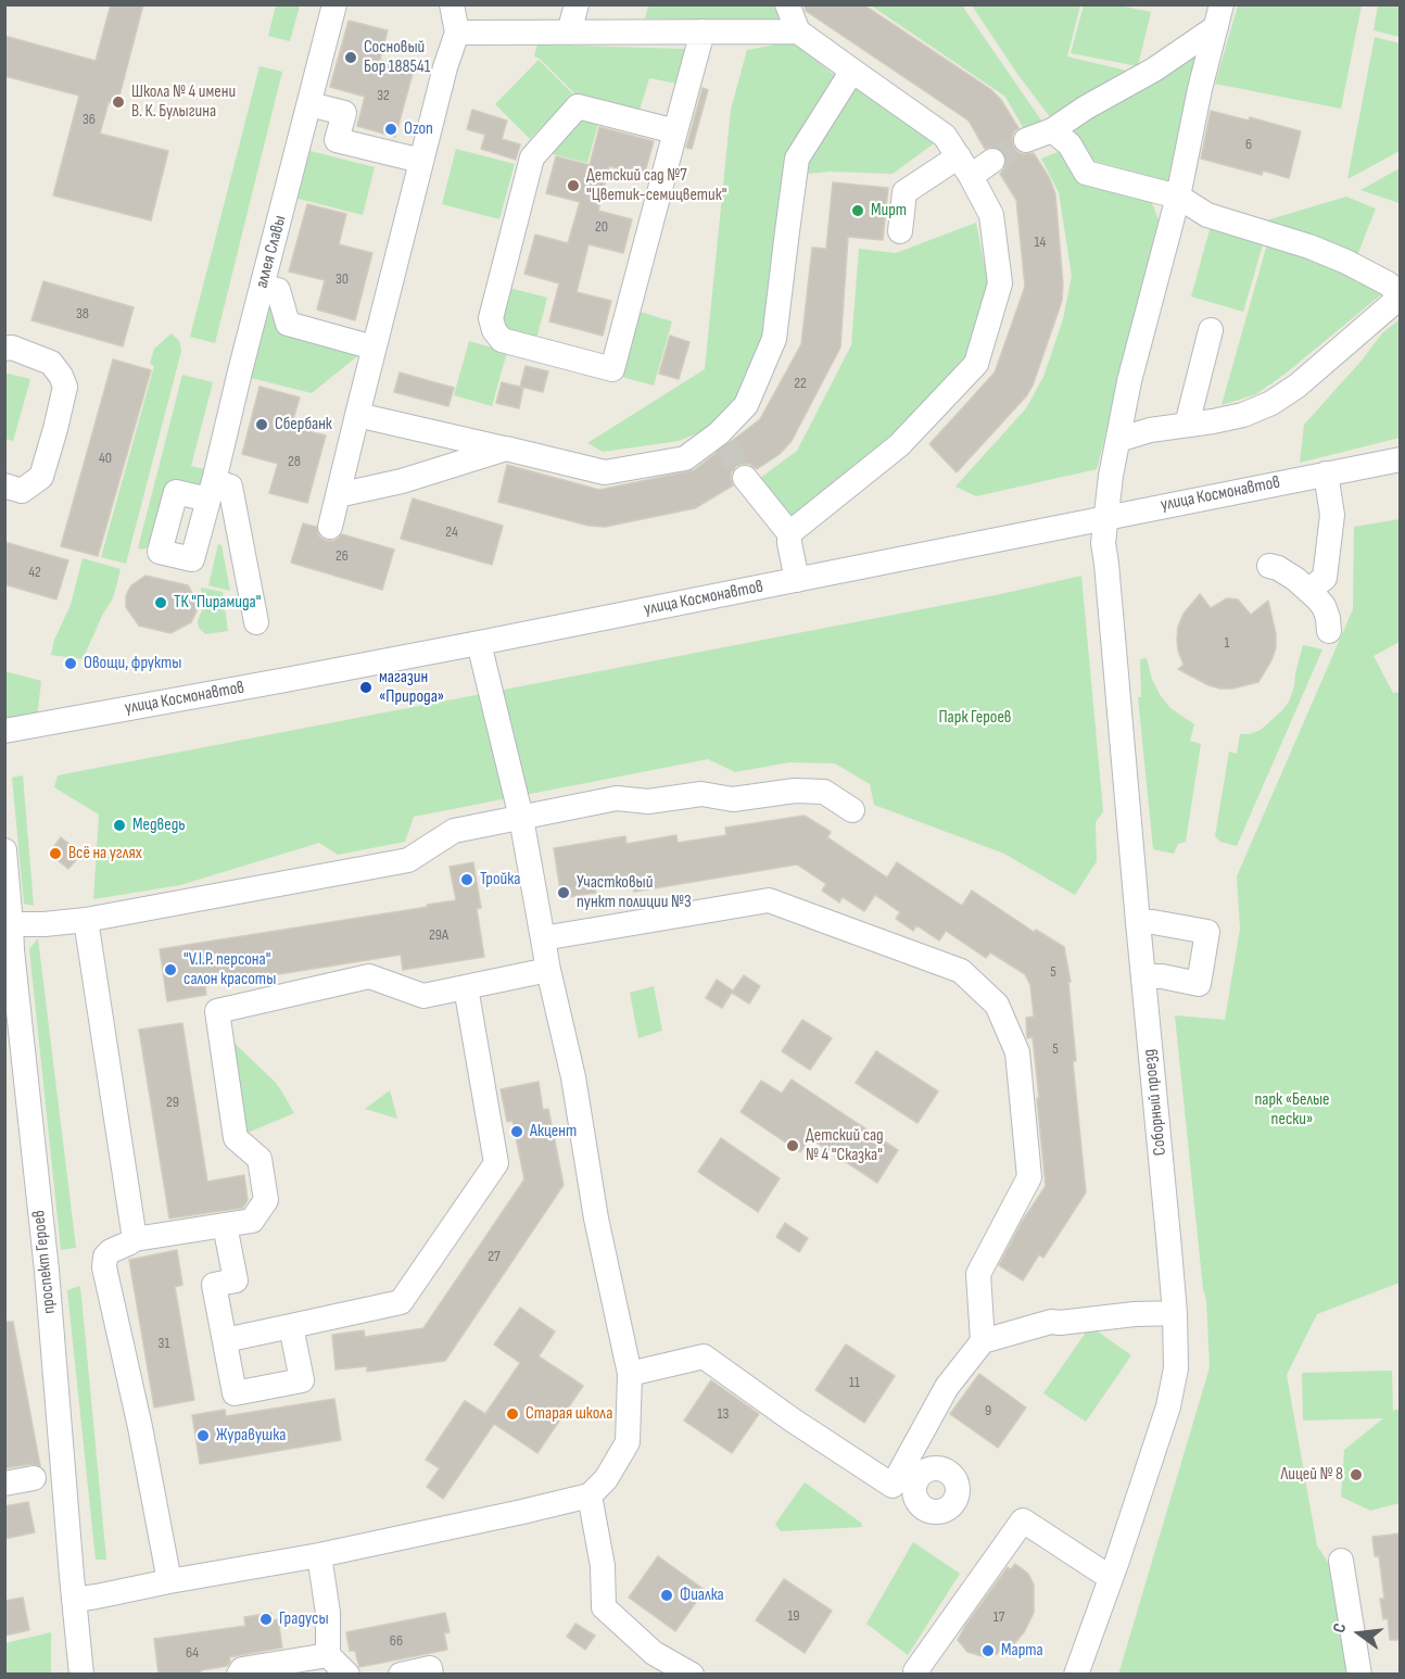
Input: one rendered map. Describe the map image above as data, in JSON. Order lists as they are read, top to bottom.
{
  "streets": {
    "street": [
      "аллея Славы",
      "улица Космонавтов",
      "Соборный проезд",
      "проспект Героев"
    ]
  },
  "crossings": [
    ["улица Космонавтов", "Соборный проезд"]
  ],
  "parks": ["Парк Героев", "парк «Белые пески»"],
  "places": [
    "Сосновый Бор 188541",
    "Школа № 4 имени В. К. Булыгина",
    "Ozon",
    "Детский сад №7 \"Цветик-семицветик\"",
    "Мирт",
    "Сбербанк",
    "ТК \"Пирамида\"",
    "Овощи, фрукты",
    "магазин «Природа»",
    "Медведь",
    "Всё на углях",
    "Тройка",
    "Участковый пункт полиции №3",
    "\"V.I.P. персона\" cалон красоты",
    "Акцент",
    "Детский сад № 4 \"Сказка\"",
    "Старая школа",
    "Журавушка",
    "Лицей № 8",
    "Фиалка",
    "Градусы",
    "Марта"
  ],
  "house_numbers": [
    "32",
    "36",
    "6",
    "20",
    "14",
    "30",
    "38",
    "22",
    "40",
    "28",
    "24",
    "26",
    "42",
    "1",
    "29А",
    "5",
    "5",
    "29",
    "27",
    "31",
    "11",
    "9",
    "13",
    "19",
    "17",
    "66",
    "64"
  ],
  "north": "left"
}
